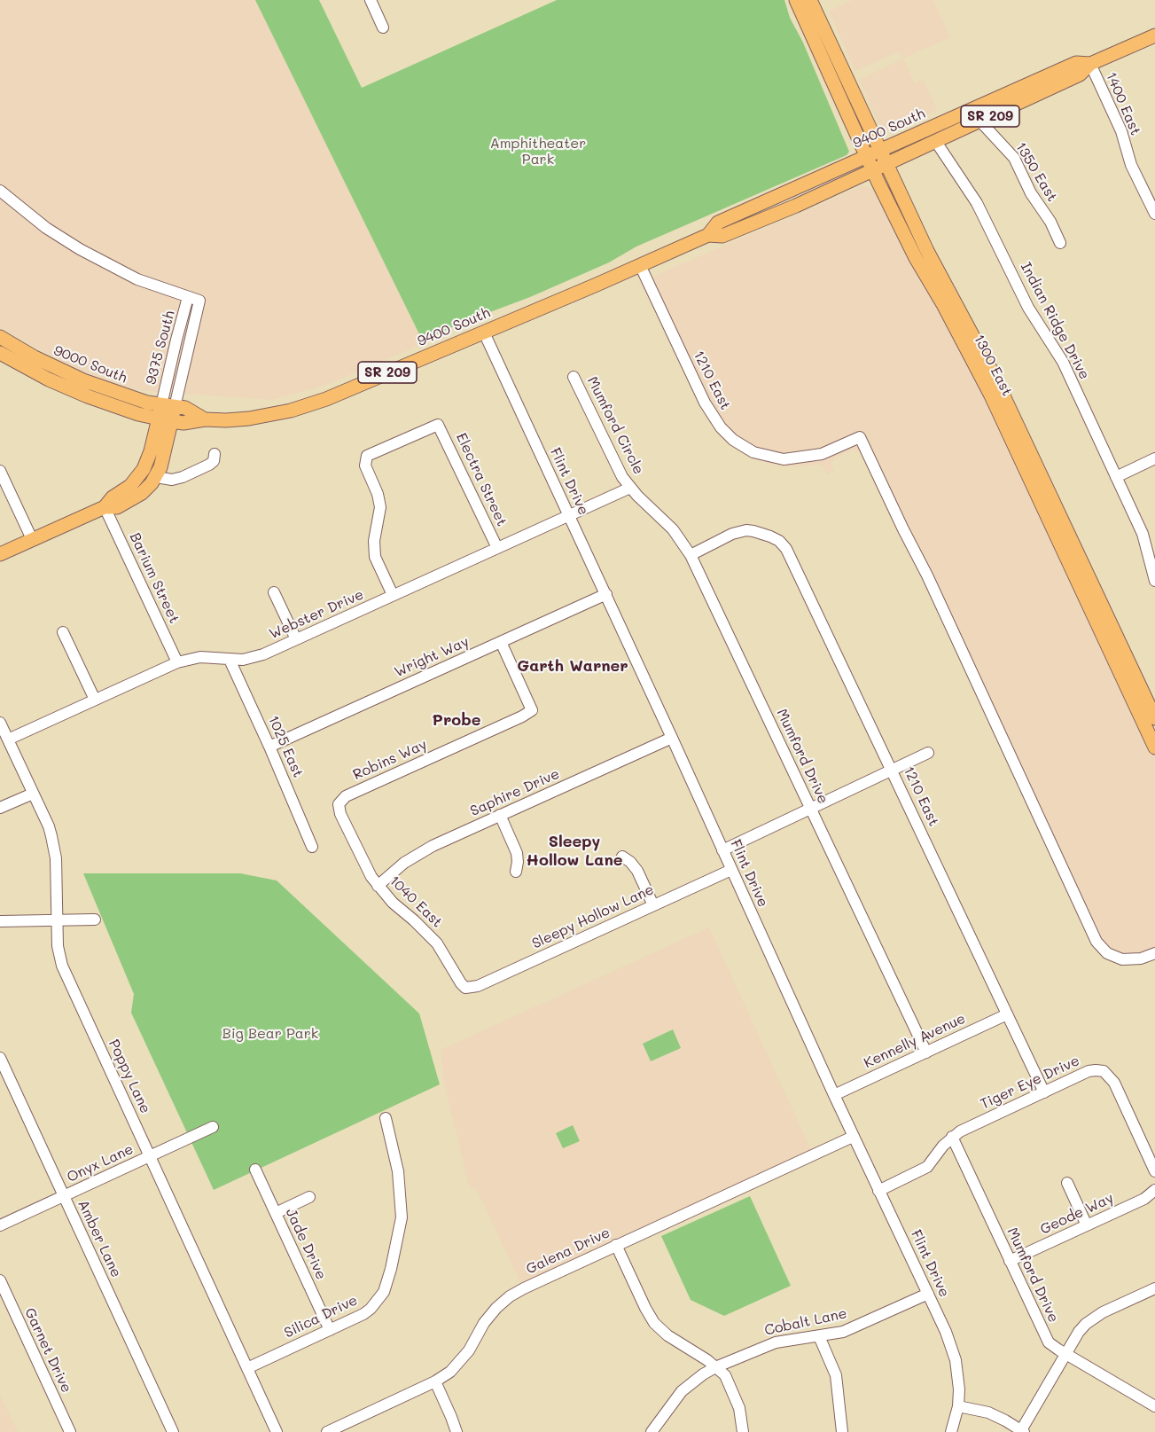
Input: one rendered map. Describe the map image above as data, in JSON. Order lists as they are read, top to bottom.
{
  "streets": {
    "main road": [
      "SR 209",
      "9400 South",
      "9000 South",
      "1300 East"
    ],
    "street": [
      "1400 East",
      "1350 East",
      "Indian Ridge Drive",
      "9375 South",
      "1210 East",
      "Mumford Circle",
      "Electra Street",
      "Flint Drive",
      "Barium Street",
      "Webster Drive",
      "Wright Way",
      "1025 East",
      "Mumford Drive",
      "Robins Way",
      "Saphire Drive",
      "1040 East",
      "Sleepy Hollow Lane",
      "Kennelly Avenue",
      "Poppy Lane",
      "Tiger Eye Drive",
      "Onyx Lane",
      "Geode Way",
      "Amber Lane",
      "Jade Drive",
      "Galena Drive",
      "Silica Drive",
      "Cobalt Lane",
      "Garnet Drive"
    ]
  },
  "crossings": [
    ["1400 East", "9400 South"],
    ["9400 South", "1350 East"],
    ["9400 South", "Indian Ridge Drive"],
    ["9400 South", "9375 South"],
    ["9400 South", "9000 South"],
    ["9400 South", "1300 East"],
    ["9400 South", "1210 East"],
    ["9400 South", "Flint Drive"],
    ["9375 South", "9000 South"],
    ["1210 East", "Mumford Drive"],
    ["1210 East", "Kennelly Avenue"],
    ["1210 East", "Tiger Eye Drive"],
    ["Mumford Circle", "Webster Drive"],
    ["Mumford Circle", "Mumford Drive"],
    ["Electra Street", "Webster Drive"],
    ["Flint Drive", "Webster Drive"],
    ["Flint Drive", "Wright Way"],
    ["Flint Drive", "Saphire Drive"],
    ["Flint Drive", "Sleepy Hollow Lane"],
    ["Flint Drive", "Kennelly Avenue"],
    ["Flint Drive", "Tiger Eye Drive"],
    ["Flint Drive", "Galena Drive"],
    ["Flint Drive", "Cobalt Lane"],
    ["Barium Street", "Webster Drive"],
    ["Webster Drive", "1025 East"],
    ["Webster Drive", "Mumford Drive"],
    ["Webster Drive", "Poppy Lane"],
    ["Wright Way", "1025 East"],
    ["Wright Way", "Robins Way"],
    ["Mumford Drive", "Kennelly Avenue"],
    ["Mumford Drive", "Tiger Eye Drive"],
    ["Mumford Drive", "Geode Way"],
    ["Robins Way", "1040 East"],
    ["Saphire Drive", "1040 East"],
    ["1040 East", "Sleepy Hollow Lane"],
    ["Poppy Lane", "Onyx Lane"],
    ["Poppy Lane", "Silica Drive"],
    ["Onyx Lane", "Amber Lane"],
    ["Jade Drive", "Silica Drive"]
  ],
  "districts": ["Garth Warner", "Probe", "Sleepy Hollow Lane"],
  "parks": ["Amphitheater Park", "Big Bear Park"]
}
